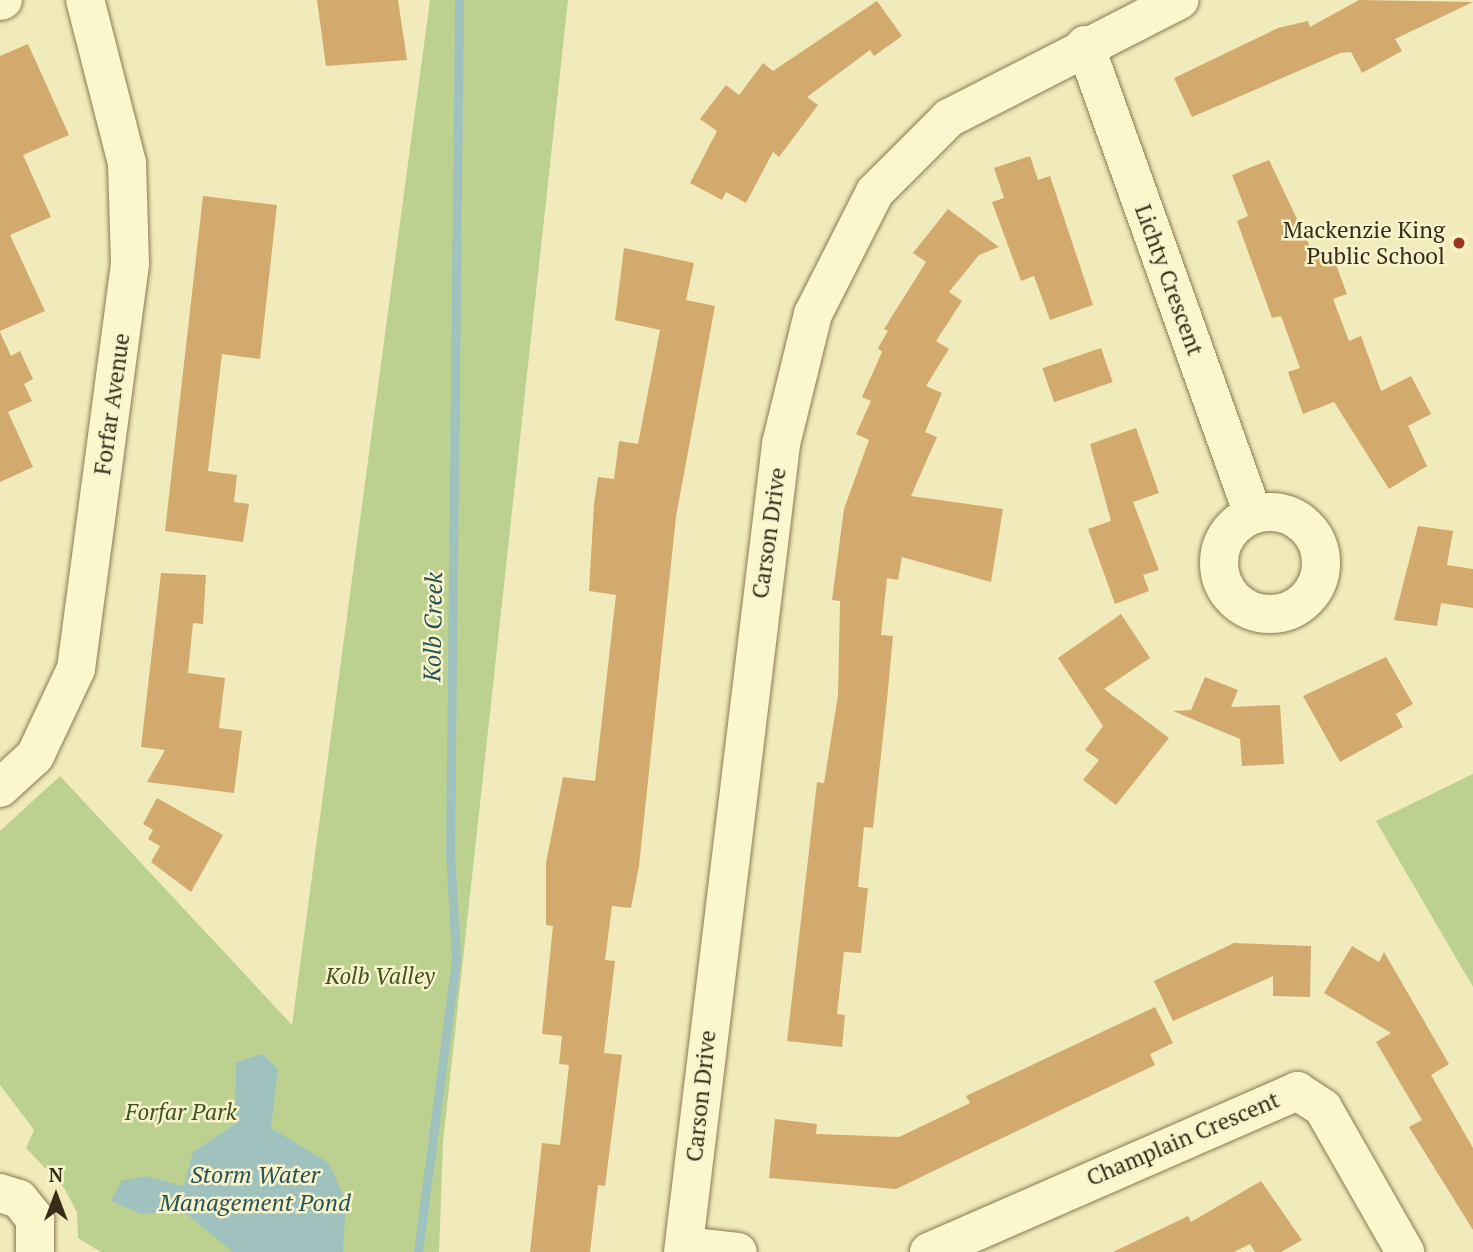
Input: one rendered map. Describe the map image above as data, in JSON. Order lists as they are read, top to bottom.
{
  "streets": {
    "street": [
      "Lichty Crescent",
      "Forfar Avenue",
      "Carson Drive",
      "Champlain Crescent"
    ]
  },
  "crossings": [
    ["Lichty Crescent", "Carson Drive"]
  ],
  "water": ["Kolb Creek", "Storm Water Management Pond"],
  "parks": ["Kolb Valley", "Forfar Park"],
  "places": ["Mackenzie King Public School"],
  "north": "top"
}
